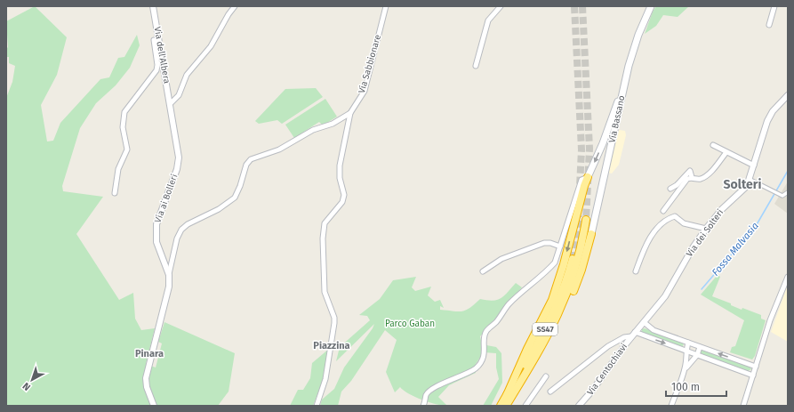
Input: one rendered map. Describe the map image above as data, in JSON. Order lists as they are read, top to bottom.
{
  "streets": {
    "highway": ["SS47"],
    "main road": ["Via Bassano"],
    "street": [
      "Via dell'Albera",
      "Via Sabbionare",
      "Via ai Bolleri",
      "Via dei Solteri",
      "Via Centochiavi"
    ]
  },
  "crossings": [
    ["Via dell'Albera", "Via ai Bolleri"],
    ["Via Sabbionare", "Via ai Bolleri"],
    ["Via dei Solteri", "Via Centochiavi"]
  ],
  "districts": ["Solteri", "Piazzina", "Pinara"],
  "water": ["Fossa Malvasia"],
  "parks": ["Parco Gaban"],
  "scale_bar": "100 m",
  "north": "bottom left"
}
